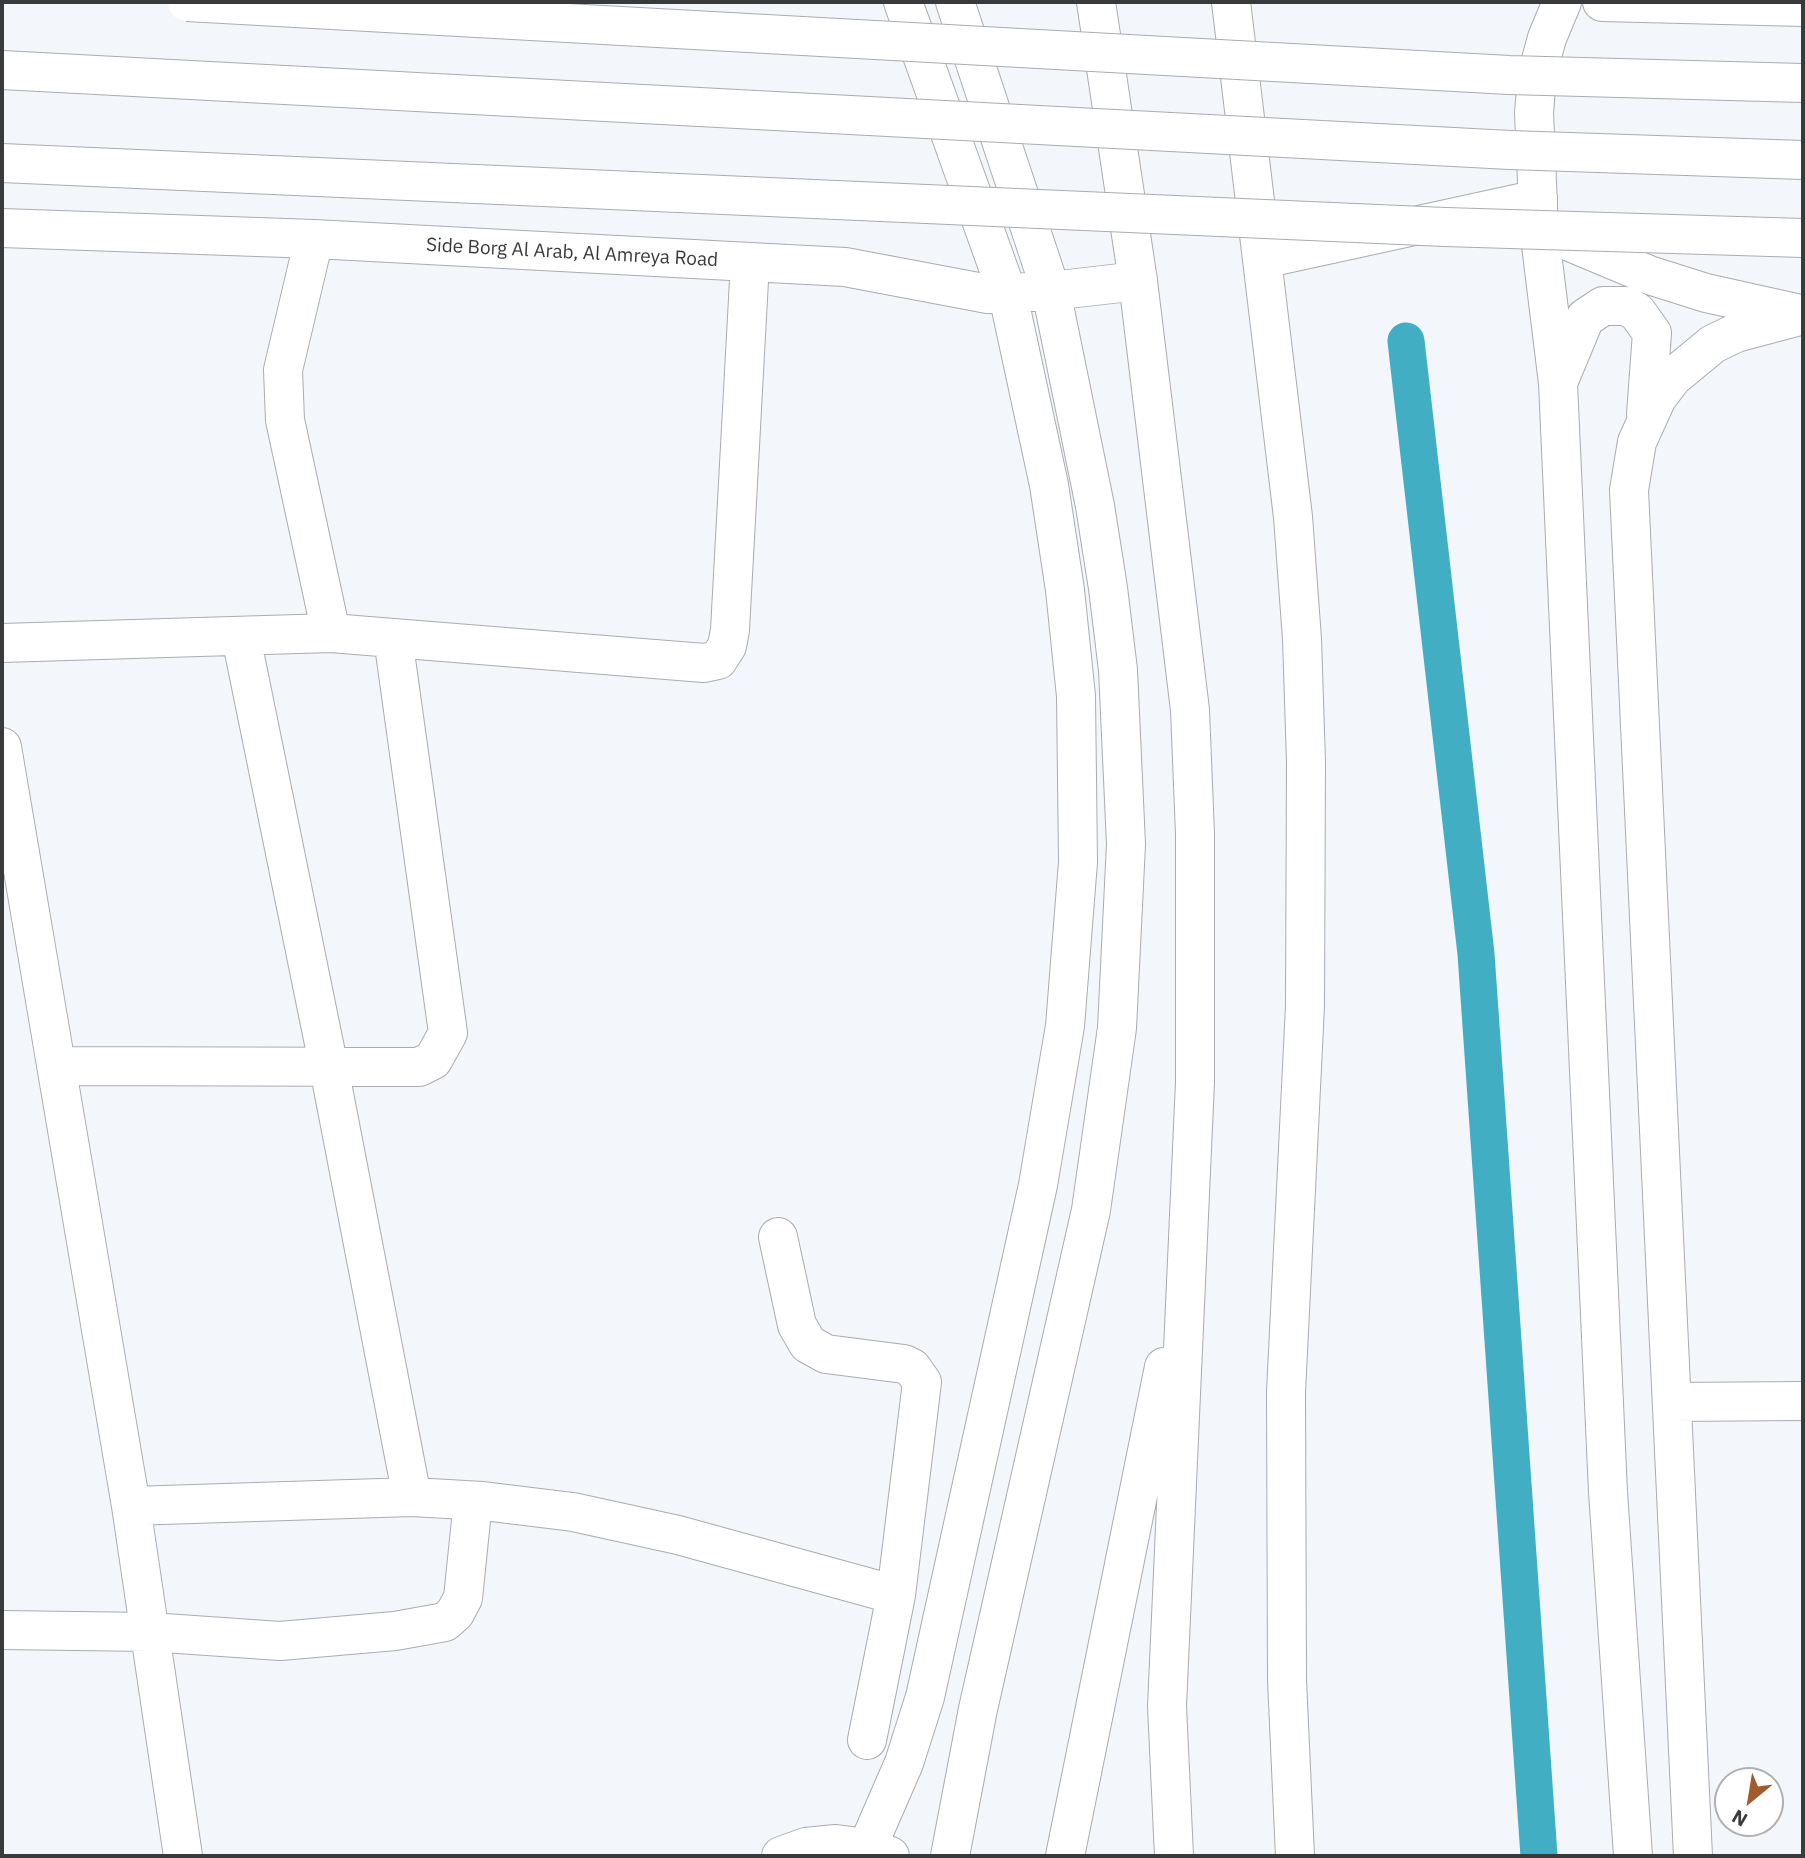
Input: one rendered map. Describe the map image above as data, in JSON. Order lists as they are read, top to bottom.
{
  "streets": {
    "main road": ["Side Borg Al Arab, Al Amreya Road"]
  },
  "north": "bottom left"
}
